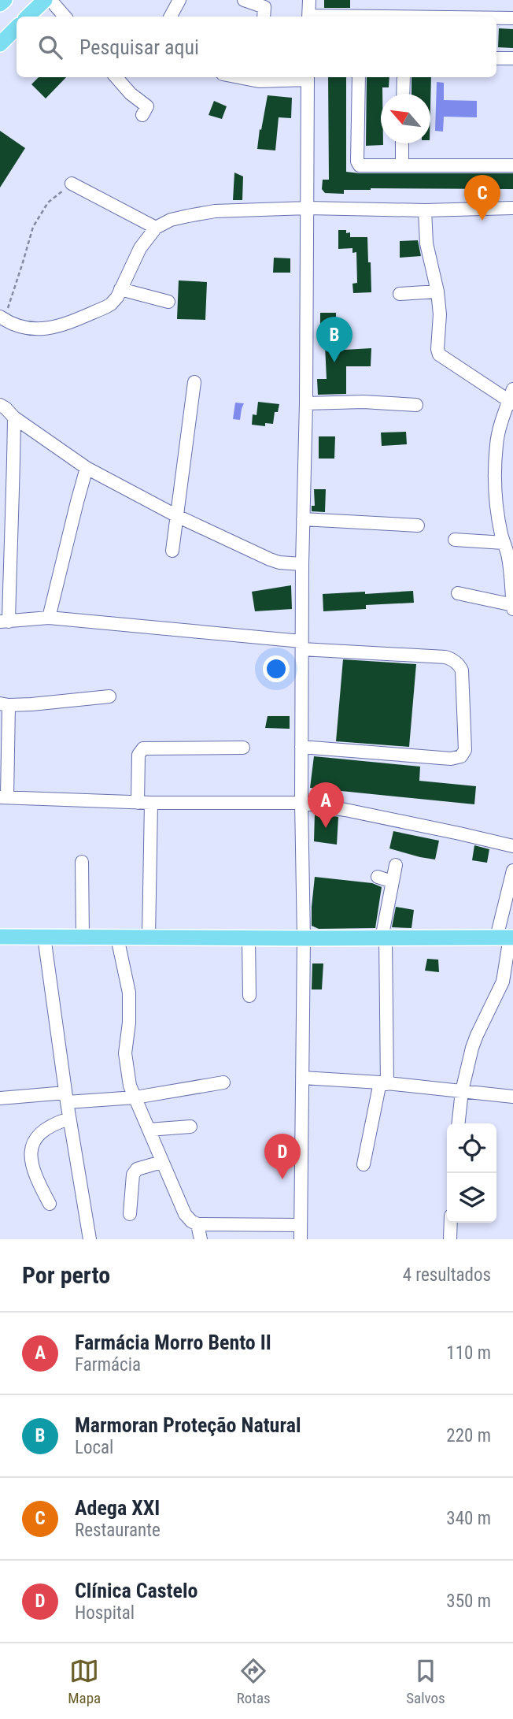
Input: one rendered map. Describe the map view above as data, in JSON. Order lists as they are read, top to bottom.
{
  "north": "top left",
  "page": {
    "search": "Pesquisar aqui",
    "pins": [
      "C",
      "B",
      "A",
      "D"
    ],
    "heading": ["Por perto", "4 resultados"],
    "list": [
      {
        "mark": "A",
        "name": "Farmácia Morro Bento II",
        "note": "Farmácia",
        "value": "110 m"
      },
      {
        "mark": "B",
        "name": "Marmoran Proteção Natural",
        "note": "Local",
        "value": "220 m"
      },
      {
        "mark": "C",
        "name": "Adega XXI",
        "note": "Restaurante",
        "value": "340 m"
      },
      {
        "mark": "D",
        "name": "Clínica Castelo",
        "note": "Hospital",
        "value": "350 m"
      }
    ],
    "nav": ["Mapa", "Rotas", "Salvos"]
  }
}
